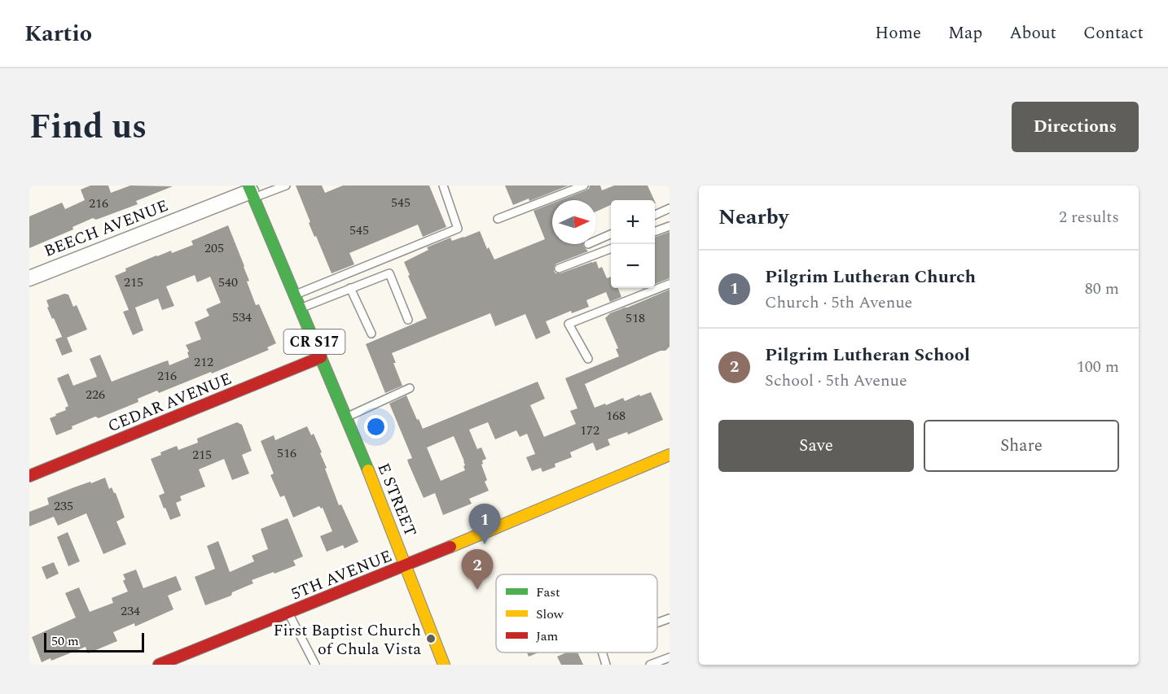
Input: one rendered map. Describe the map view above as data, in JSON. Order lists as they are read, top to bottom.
{
  "streets": {
    "street": [
      "BEECH AVENUE",
      "CR S17",
      "CEDAR AVENUE",
      "E STREET",
      "5TH AVENUE"
    ]
  },
  "crossings": [
    ["BEECH AVENUE", "E STREET"],
    ["CEDAR AVENUE", "E STREET"],
    ["E STREET", "5TH AVENUE"]
  ],
  "places": ["First Baptist Church of Chula Vista"],
  "house_numbers": [
    "545",
    "216",
    "545",
    "205",
    "215",
    "540",
    "534",
    "518",
    "212",
    "216",
    "226",
    "168",
    "172",
    "516",
    "215",
    "235",
    "234"
  ],
  "legend": ["Fast", "Slow", "Jam"],
  "scale_bar": "50 m",
  "north": "right",
  "page": {
    "header": "Kartio",
    "nav": [
      "Home",
      "Map",
      "About",
      "Contact"
    ],
    "title": "Find us",
    "buttons": [
      "Directions",
      ["Save", "Share"]
    ],
    "heading": ["Nearby", "2 results"],
    "map_buttons": ["+", "−"],
    "list": [
      {
        "mark": "1",
        "name": "Pilgrim Lutheran Church",
        "note": "Church · 5th Avenue",
        "value": "80 m"
      },
      {
        "mark": "2",
        "name": "Pilgrim Lutheran School",
        "note": "School · 5th Avenue",
        "value": "100 m"
      }
    ],
    "pins": ["1", "2"],
    "scale": "50 m"
  }
}
